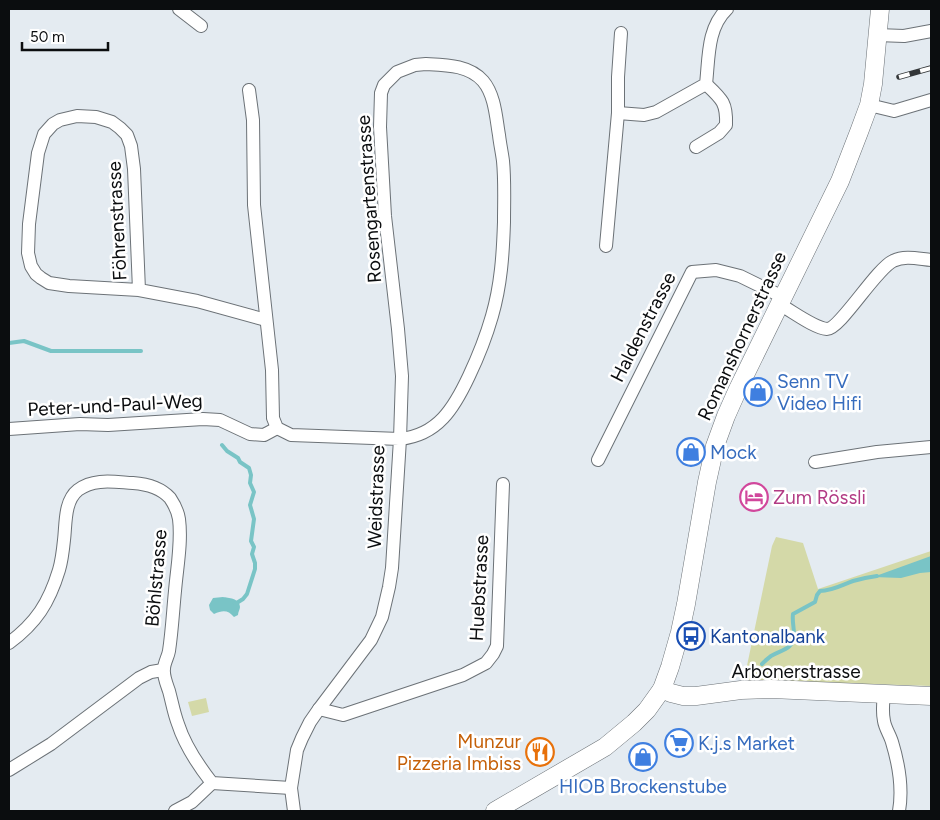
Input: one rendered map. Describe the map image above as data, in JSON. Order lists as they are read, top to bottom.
{
  "streets": {
    "main road": ["Romanshornerstrasse", "Arbonerstrasse"],
    "street": [
      "Rosengartenstrasse",
      "Föhrenstrasse",
      "Haldenstrasse",
      "Peter-und-Paul-Weg",
      "Weidstrasse",
      "Böhlstrasse",
      "Huebstrasse"
    ]
  },
  "crossings": [
    ["Rosengartenstrasse", "Weidstrasse"],
    ["Haldenstrasse", "Romanshornerstrasse"],
    ["Romanshornerstrasse", "Arbonerstrasse"],
    ["Peter-und-Paul-Weg", "Weidstrasse"],
    ["Weidstrasse", "Huebstrasse"]
  ],
  "places": {
    "shop": ["Senn TV Video Hifi", "Mock", "HIOB Brockenstube"],
    "hotel": ["Zum Rössli"],
    "bus stop": ["Kantonalbank"],
    "supermarket": ["K.j.s Market"],
    "restaurant": ["Munzur Pizzeria Imbiss"]
  },
  "scale_bar": "50 m"
}
